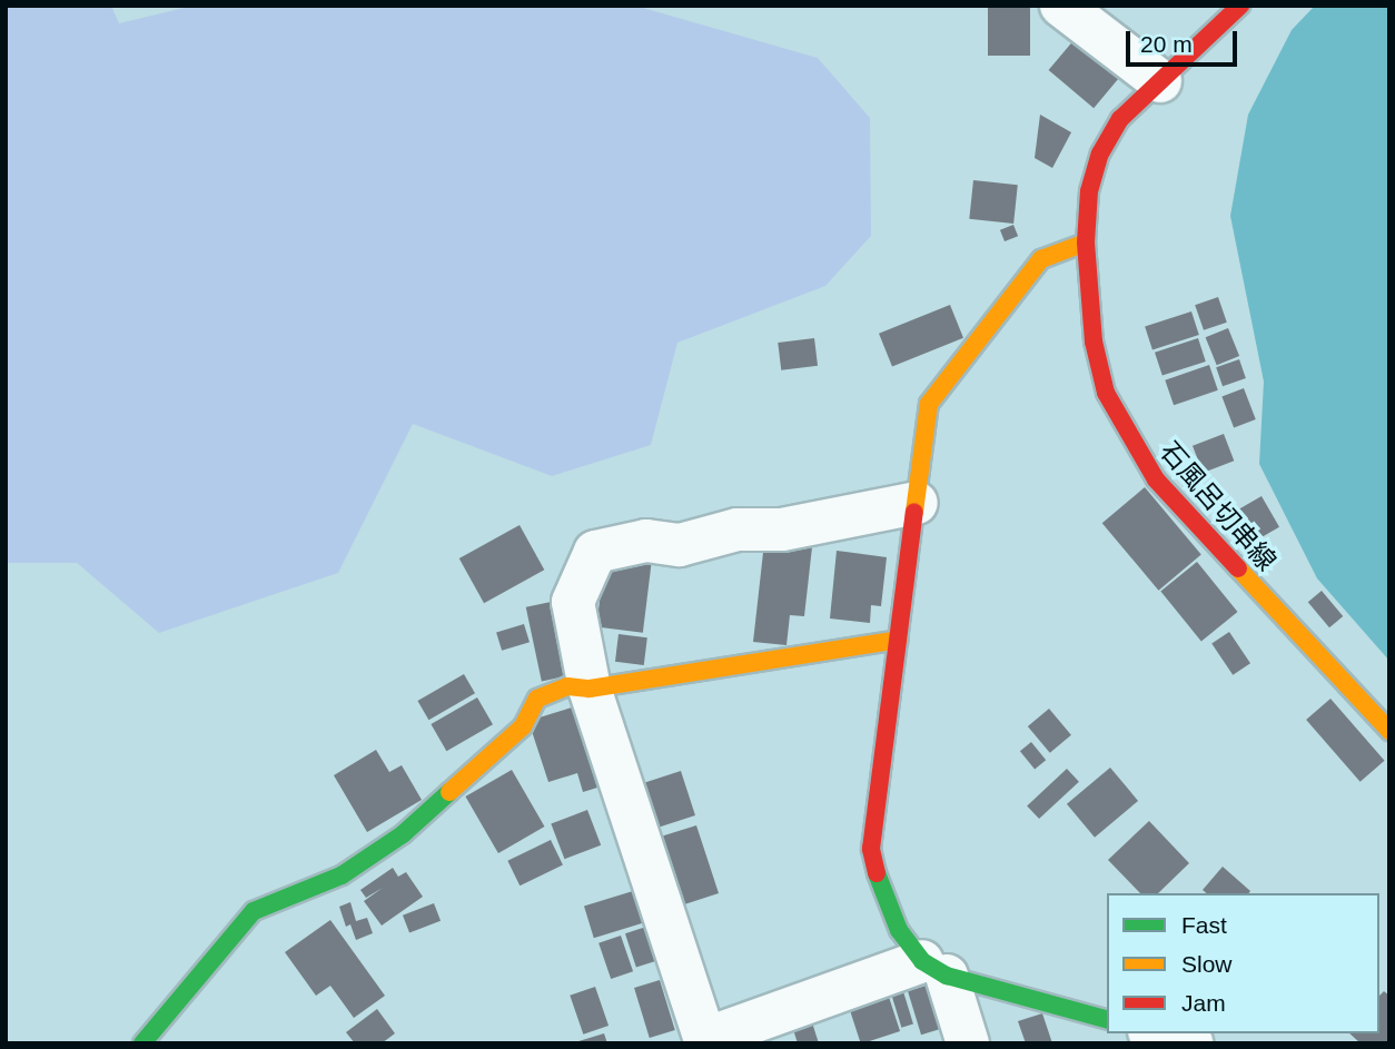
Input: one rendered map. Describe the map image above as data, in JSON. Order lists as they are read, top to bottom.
{
  "streets": {
    "street": ["石風呂切串線"]
  },
  "legend": ["Fast", "Slow", "Jam"],
  "scale_bar": "20 m"
}
